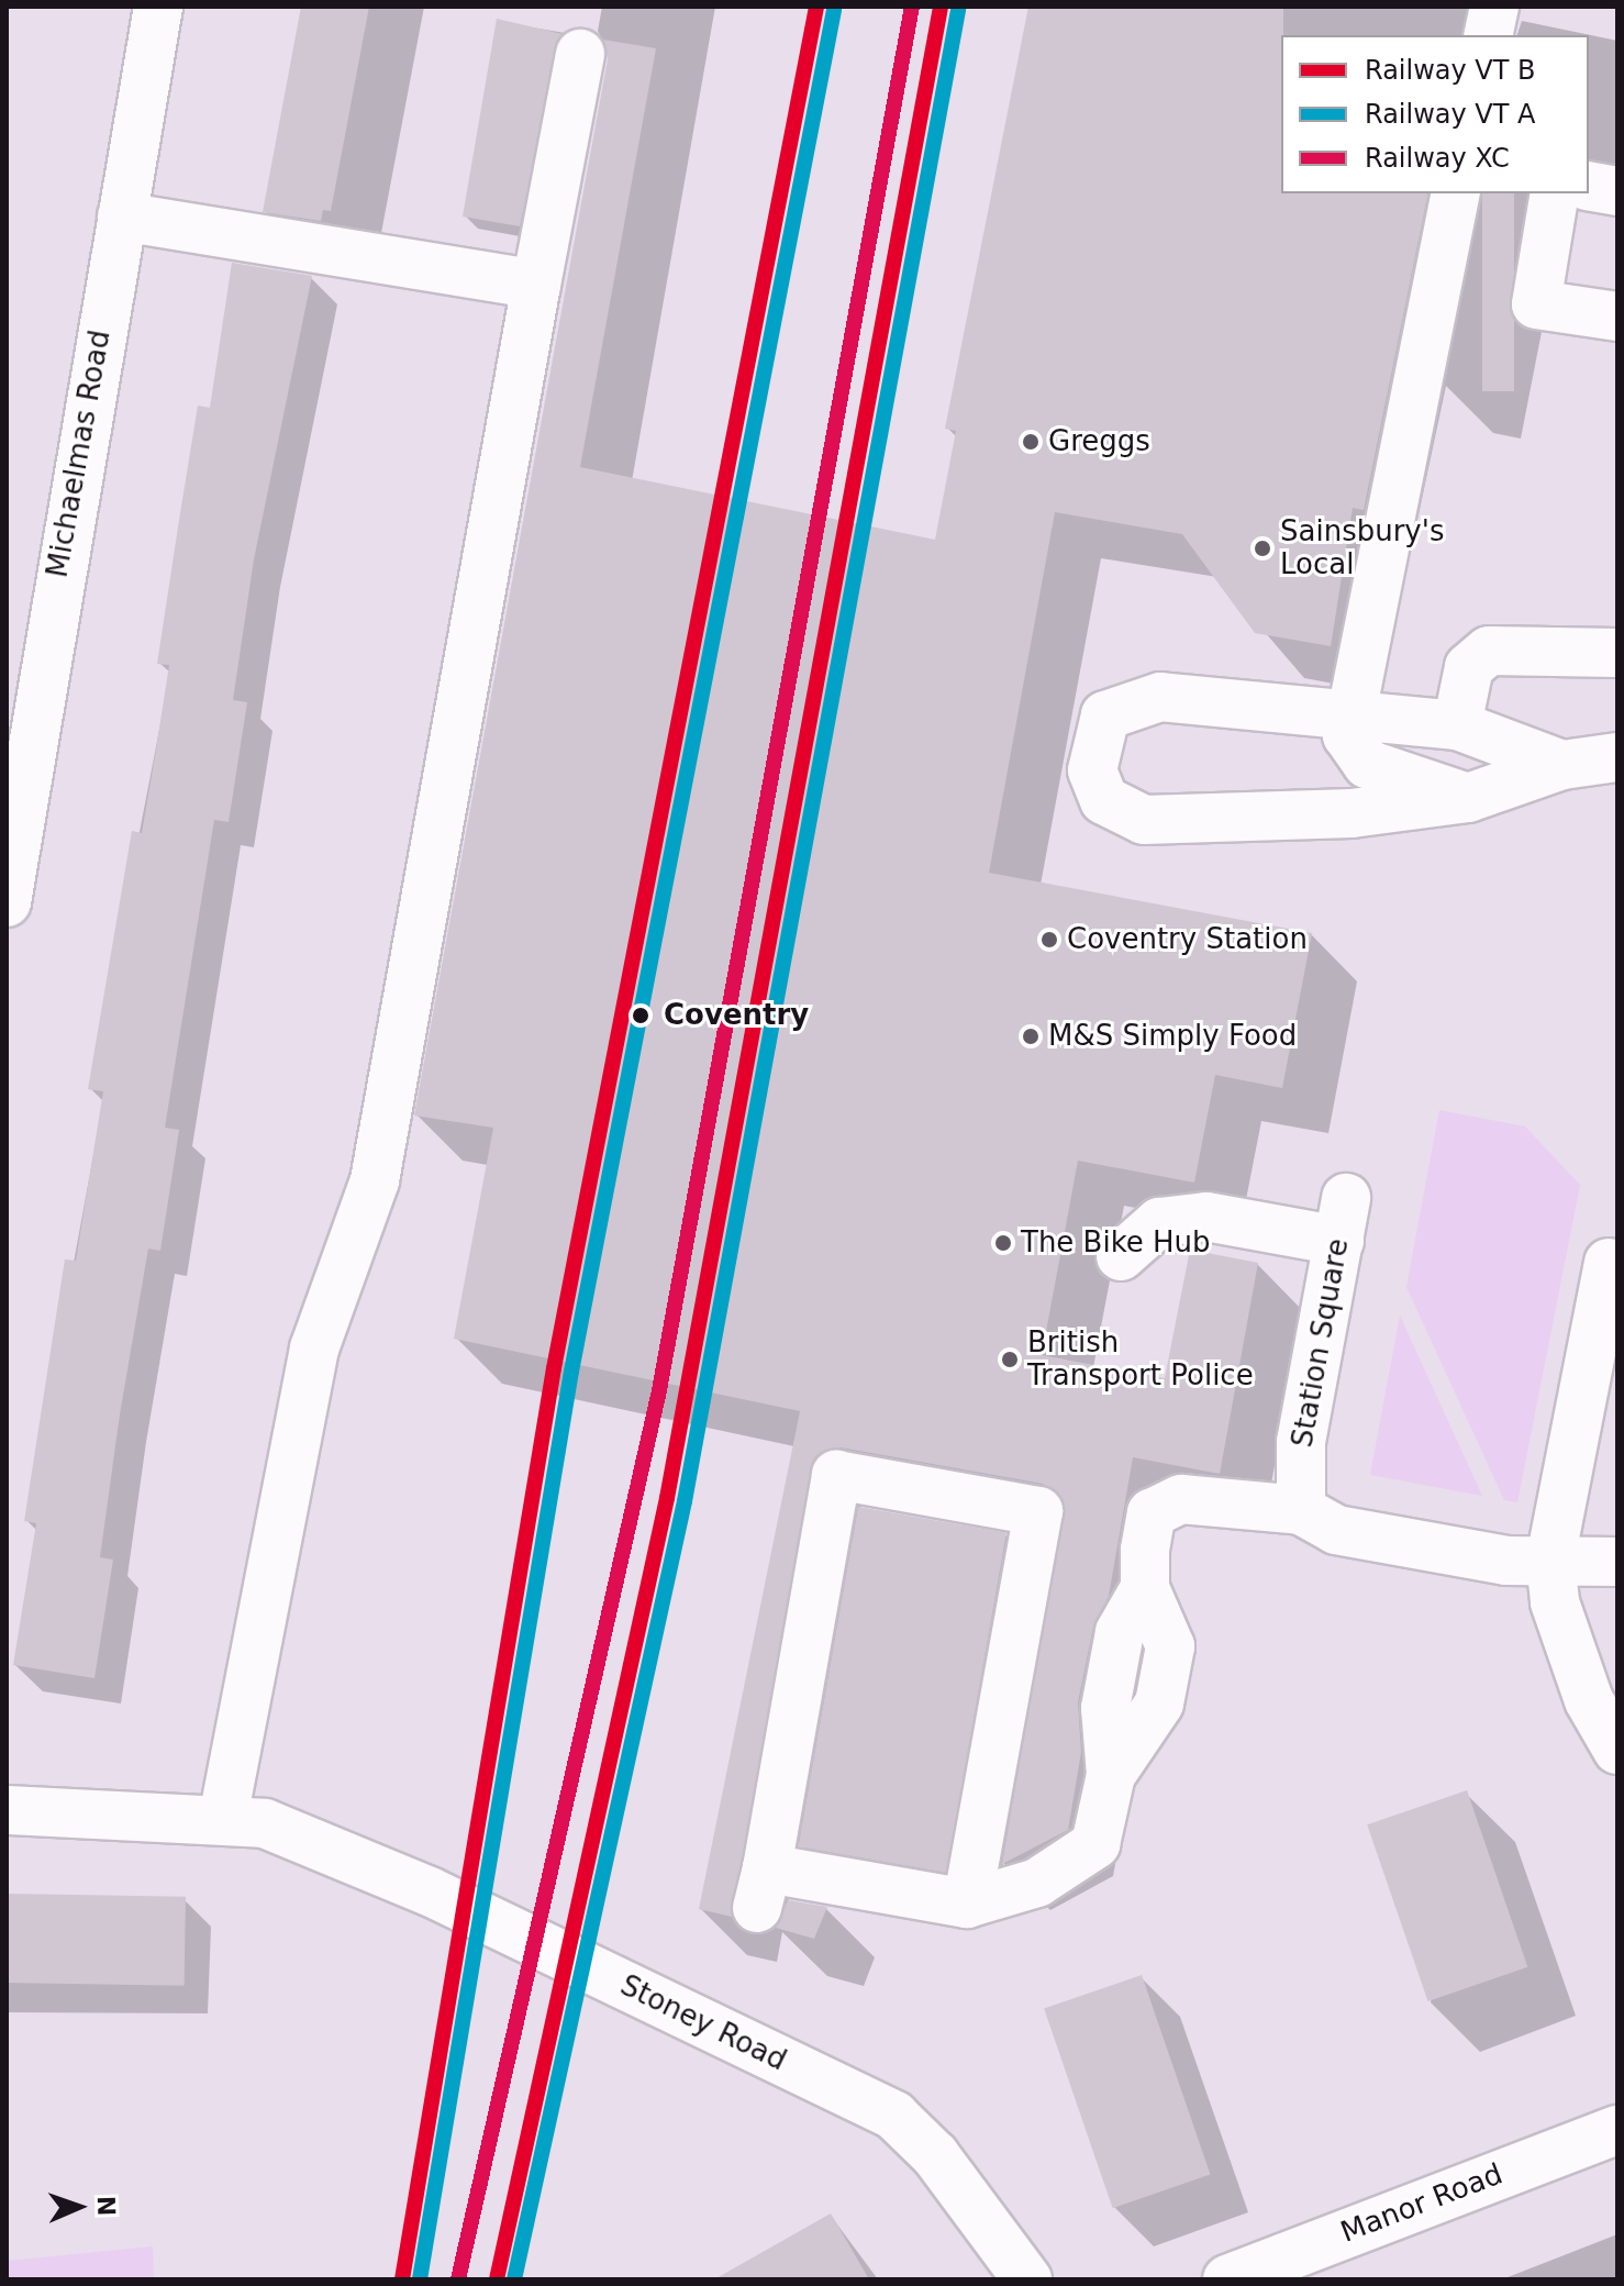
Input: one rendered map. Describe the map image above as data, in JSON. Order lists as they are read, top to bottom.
{
  "streets": {
    "street": [
      "Michaelmas Road",
      "Station Square",
      "Stoney Road",
      "Manor Road"
    ]
  },
  "places": [
    "Greggs",
    "Sainsbury's Local",
    "Coventry Station",
    "Coventry",
    "M&S Simply Food",
    "The Bike Hub",
    "British Transport Police"
  ],
  "lines": ["rail line XC"],
  "legend": ["Railway VT B", "Railway VT A", "Railway XC"],
  "north": "right"
}
